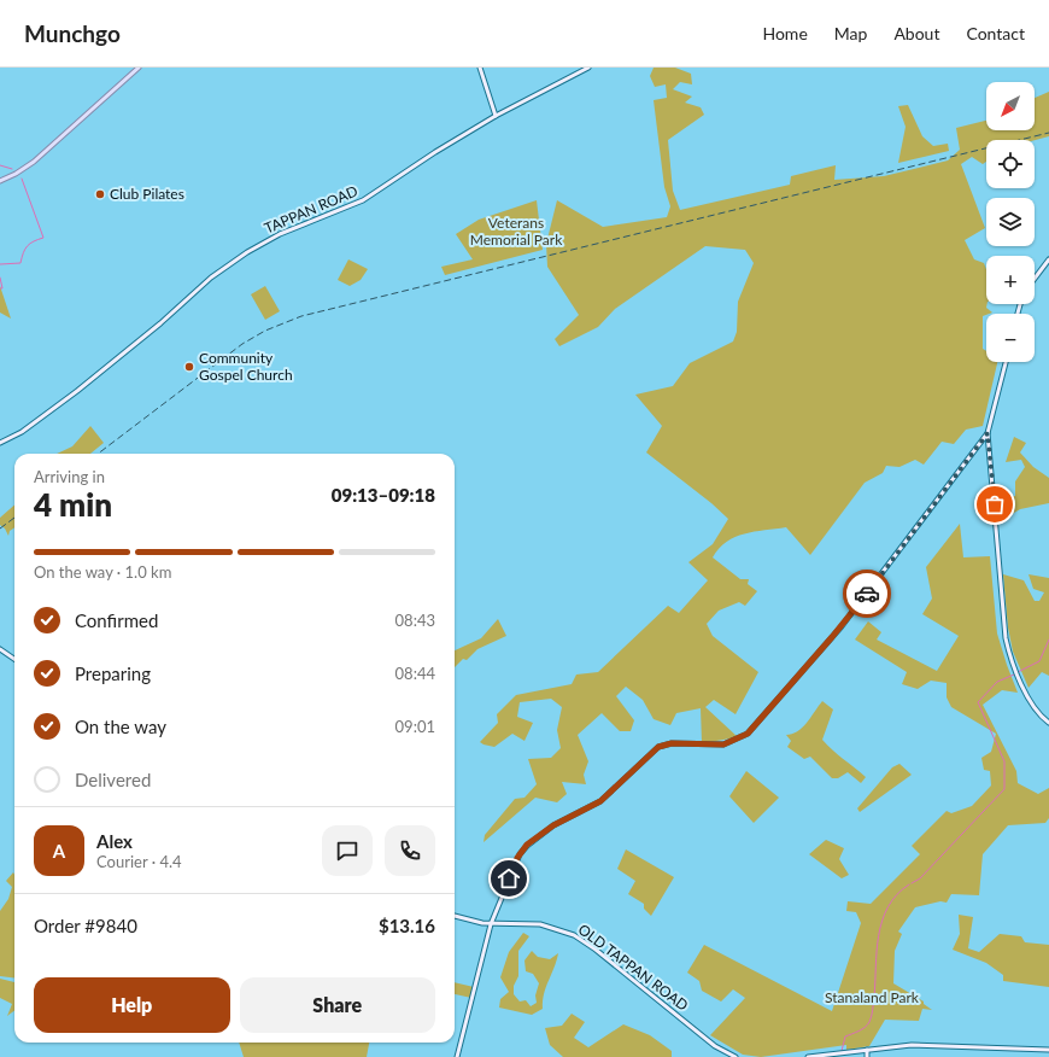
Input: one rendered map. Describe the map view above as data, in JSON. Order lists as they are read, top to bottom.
{
  "streets": {
    "street": ["TAPPAN ROAD", "OLD TAPPAN ROAD"]
  },
  "parks": ["Veterans Memorial Park", "Stanaland Park"],
  "places": ["Club Pilates", "Community Gospel Church"],
  "north": "bottom left",
  "page": {
    "header": "Munchgo",
    "nav": [
      "Home",
      "Map",
      "About",
      "Contact"
    ],
    "map_buttons": ["+", "−"],
    "heading": ["4 min", "Arriving in", "09:13–09:18"],
    "panel": [
      "Alex",
      "Courier · 4.4",
      "Order #9840",
      "$13.16"
    ],
    "bar": "On the way · 1.0 km",
    "list": [
      ["Confirmed", "08:43"],
      ["Preparing", "08:44"],
      ["On the way", "09:01"],
      "Delivered"
    ],
    "round": "A",
    "buttons": ["Help", "Share"]
  }
}
